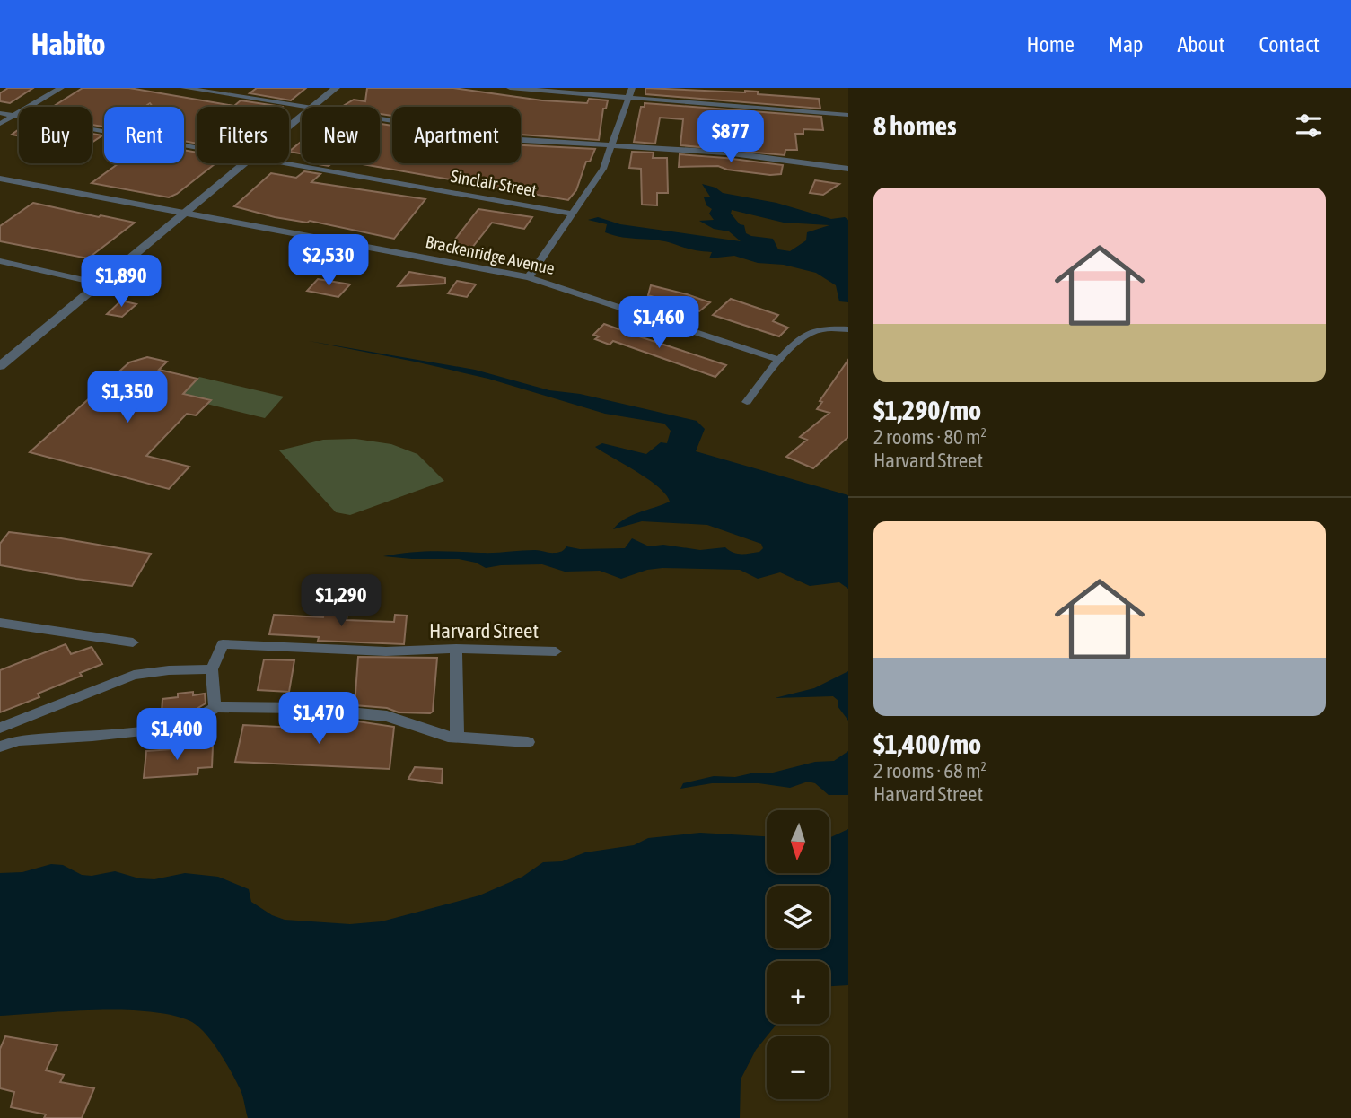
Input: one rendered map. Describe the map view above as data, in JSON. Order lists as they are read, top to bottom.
{
  "streets": {
    "street": ["Sinclair Street", "Brackenridge Avenue", "Harvard Street"]
  },
  "north": "bottom",
  "page": {
    "header": "Habito",
    "nav": [
      "Home",
      "Map",
      "About",
      "Contact"
    ],
    "heading": "8 homes",
    "chip": [
      "Buy",
      "Rent",
      "Filters",
      "New",
      "Apartment"
    ],
    "price": [
      "$877",
      "$2,530",
      "$1,890",
      "$1,460",
      "$1,350",
      "$1,290",
      "$1,470",
      "$1,400"
    ],
    "list": [
      {
        "name": "$1,290/mo",
        "note": "2 rooms · 80 m² · Harvard Street"
      },
      {
        "name": "$1,400/mo",
        "note": "2 rooms · 68 m² · Harvard Street"
      }
    ],
    "map_buttons": ["+", "−"]
  }
}
